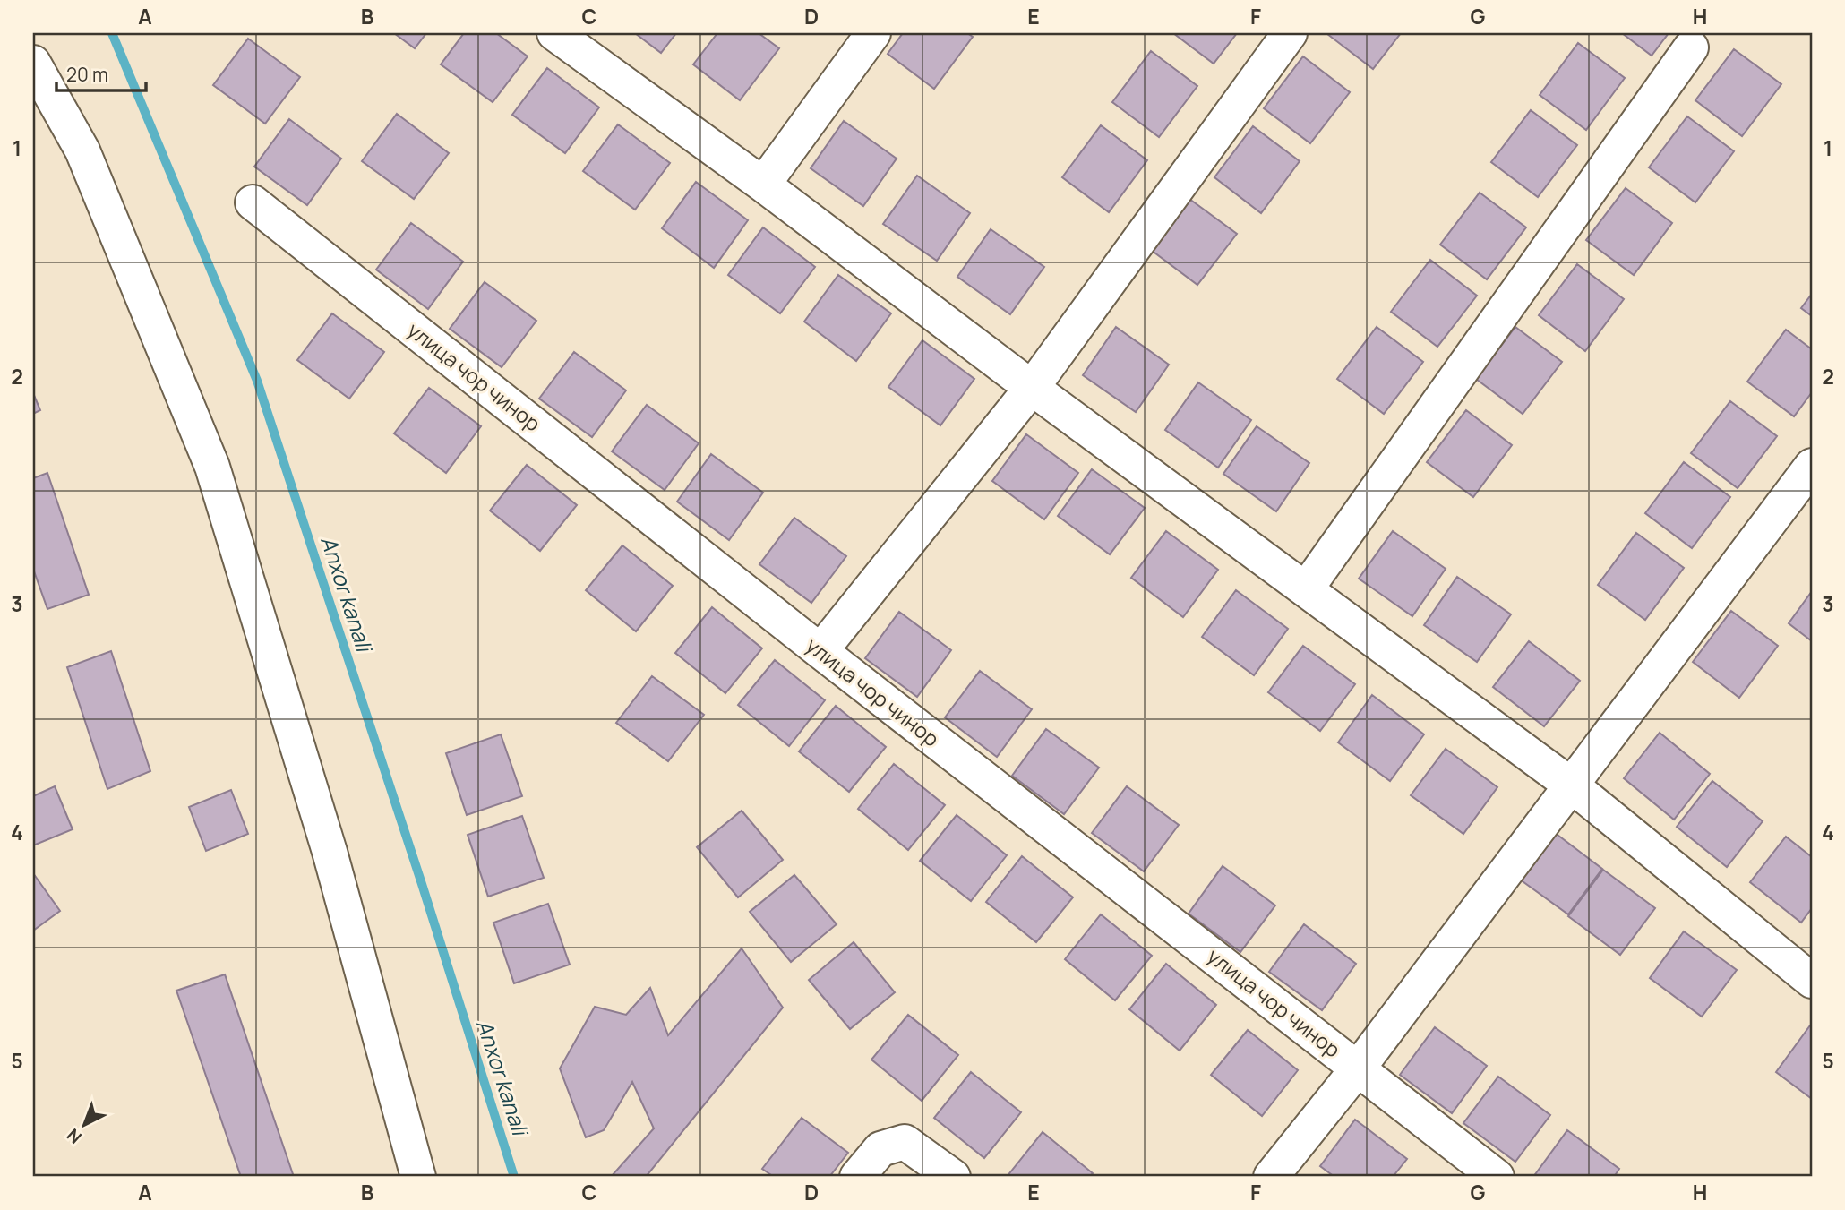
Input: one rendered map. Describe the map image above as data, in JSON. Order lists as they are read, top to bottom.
{
  "streets": {
    "street": ["улица чор чинор"]
  },
  "water": ["Anxor kanali"],
  "scale_bar": "20 m",
  "north": "bottom left",
  "grid": {
    "columns": [
      "A",
      "B",
      "C",
      "D",
      "E",
      "F",
      "G",
      "H"
    ],
    "rows": [
      "1",
      "2",
      "3",
      "4",
      "5"
    ]
  }
}
